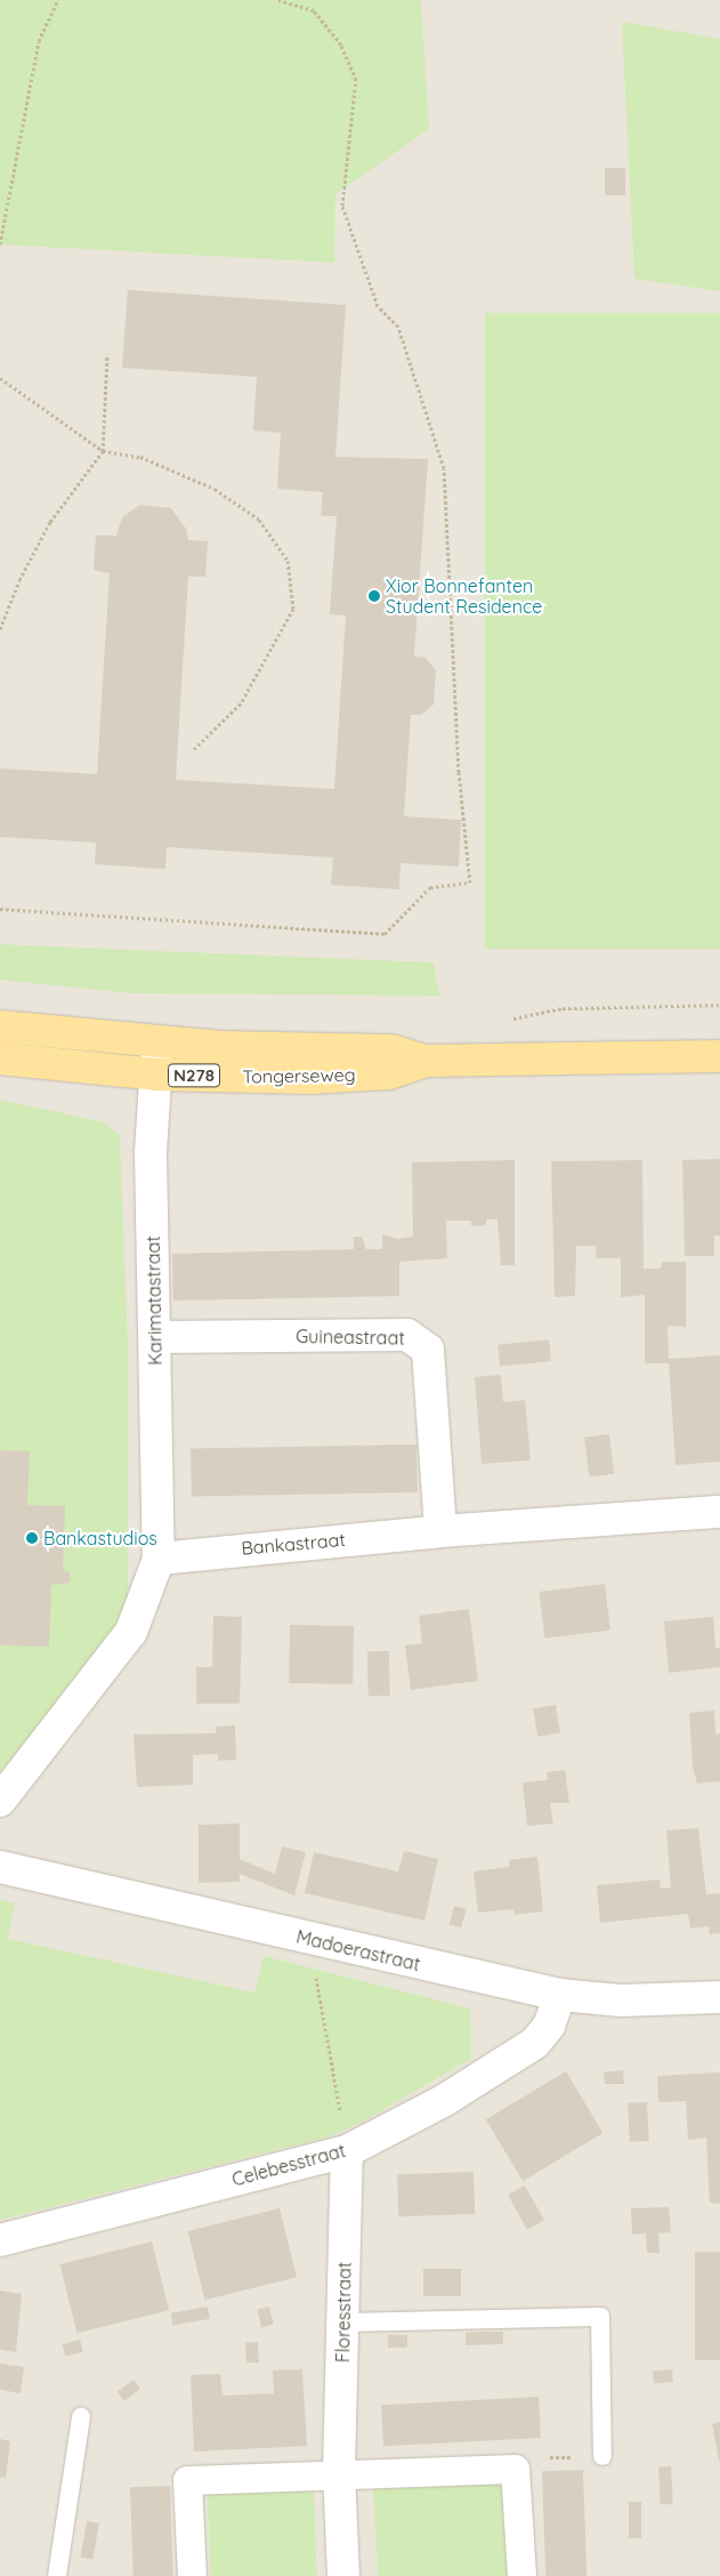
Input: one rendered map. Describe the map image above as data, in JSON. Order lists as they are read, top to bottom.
{
  "streets": {
    "main road": ["N278", "Tongerseweg"],
    "street": [
      "Karimatastraat",
      "Guineastraat",
      "Bankastraat",
      "Madoerastraat",
      "Celebesstraat",
      "Floresstraat"
    ]
  },
  "crossings": [
    ["Tongerseweg", "Karimatastraat"],
    ["Karimatastraat", "Guineastraat"],
    ["Karimatastraat", "Bankastraat"],
    ["Guineastraat", "Bankastraat"],
    ["Madoerastraat", "Celebesstraat"],
    ["Celebesstraat", "Floresstraat"]
  ],
  "places": ["Xior Bonnefanten Student Residence", "Bankastudios"]
}
